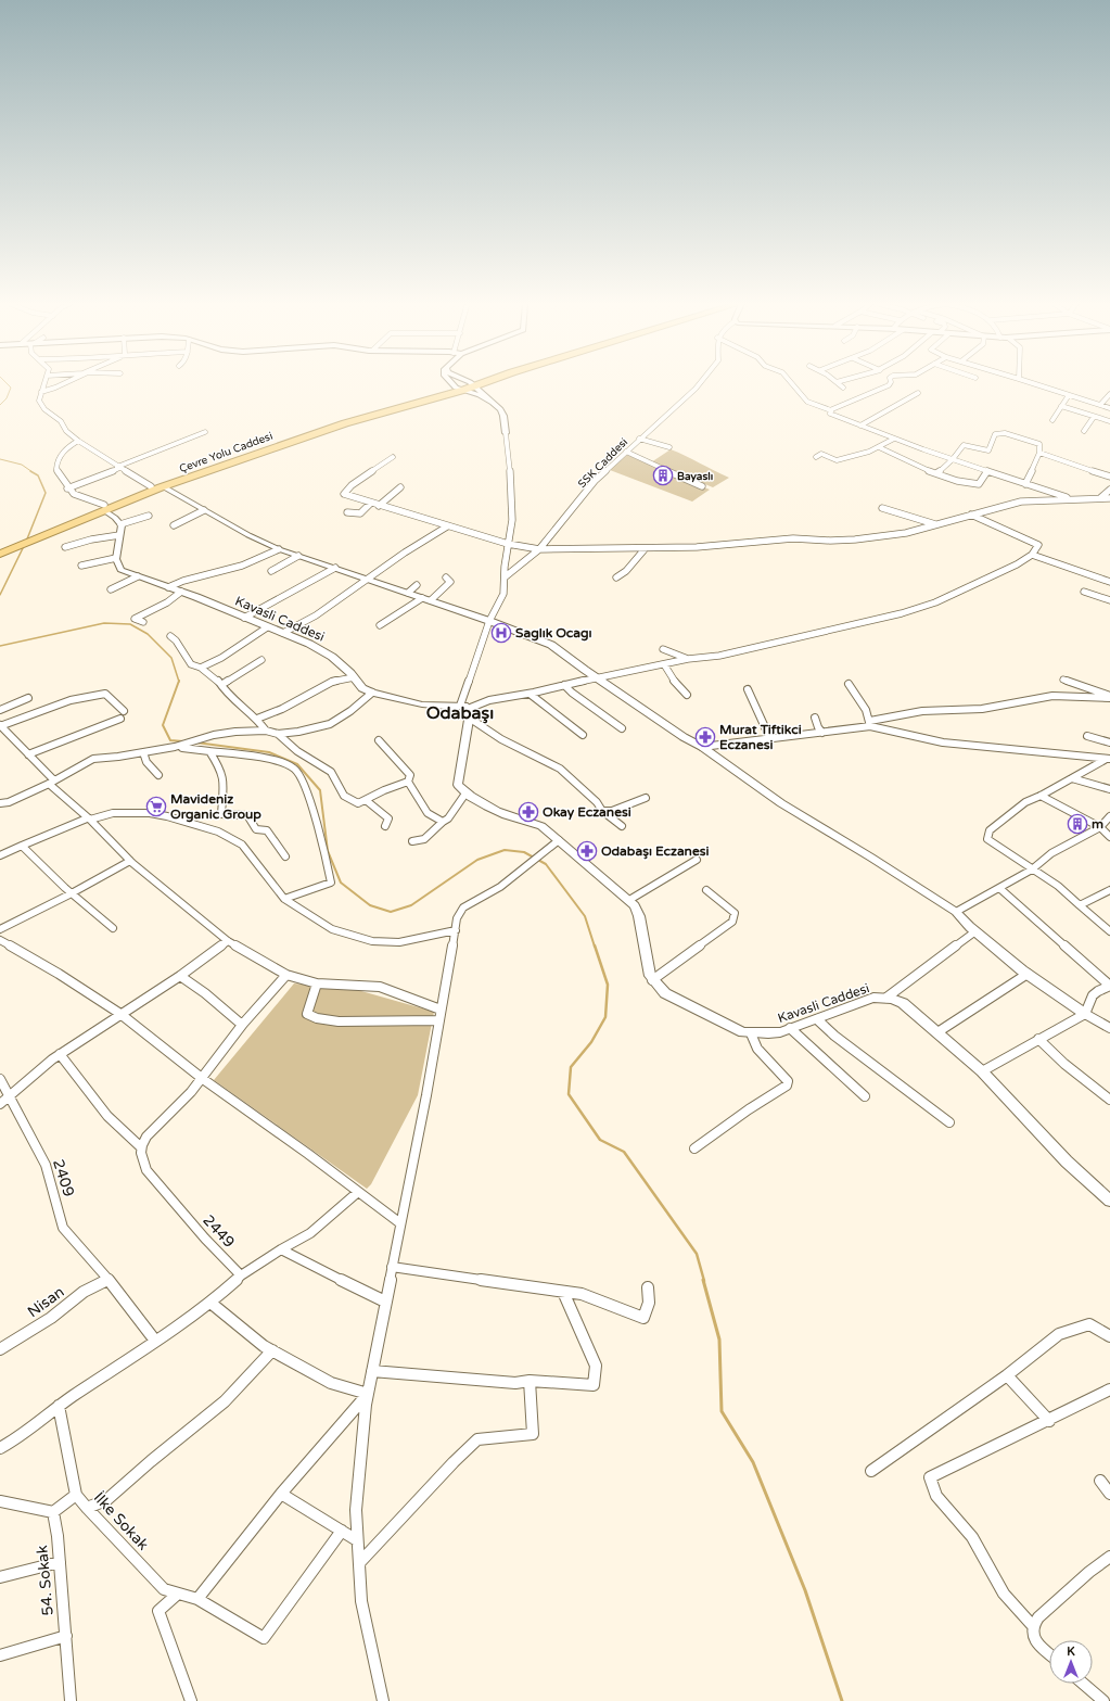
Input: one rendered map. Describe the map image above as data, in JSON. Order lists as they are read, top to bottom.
{
  "streets": {
    "highway": ["Çevre Yolu Caddesi"],
    "street": [
      "SSK Caddesi",
      "Kavasli Caddesi",
      "2409",
      "2449",
      "Nisan",
      "İlke Sokak",
      "54. Sokak"
    ]
  },
  "crossings": [
    ["2409", "Nisan"]
  ],
  "districts": ["Odabaşı"],
  "places": {
    "building": ["Bayaslı", "m"],
    "hospital": ["Saglık Ocagı"],
    "pharmacy": ["Murat Tiftikci Eczanesi", "Okay Eczanesi", "Odabaşı Eczanesi"],
    "supermarket": ["Mavideniz Organic Group"]
  },
  "north": "top"
}
